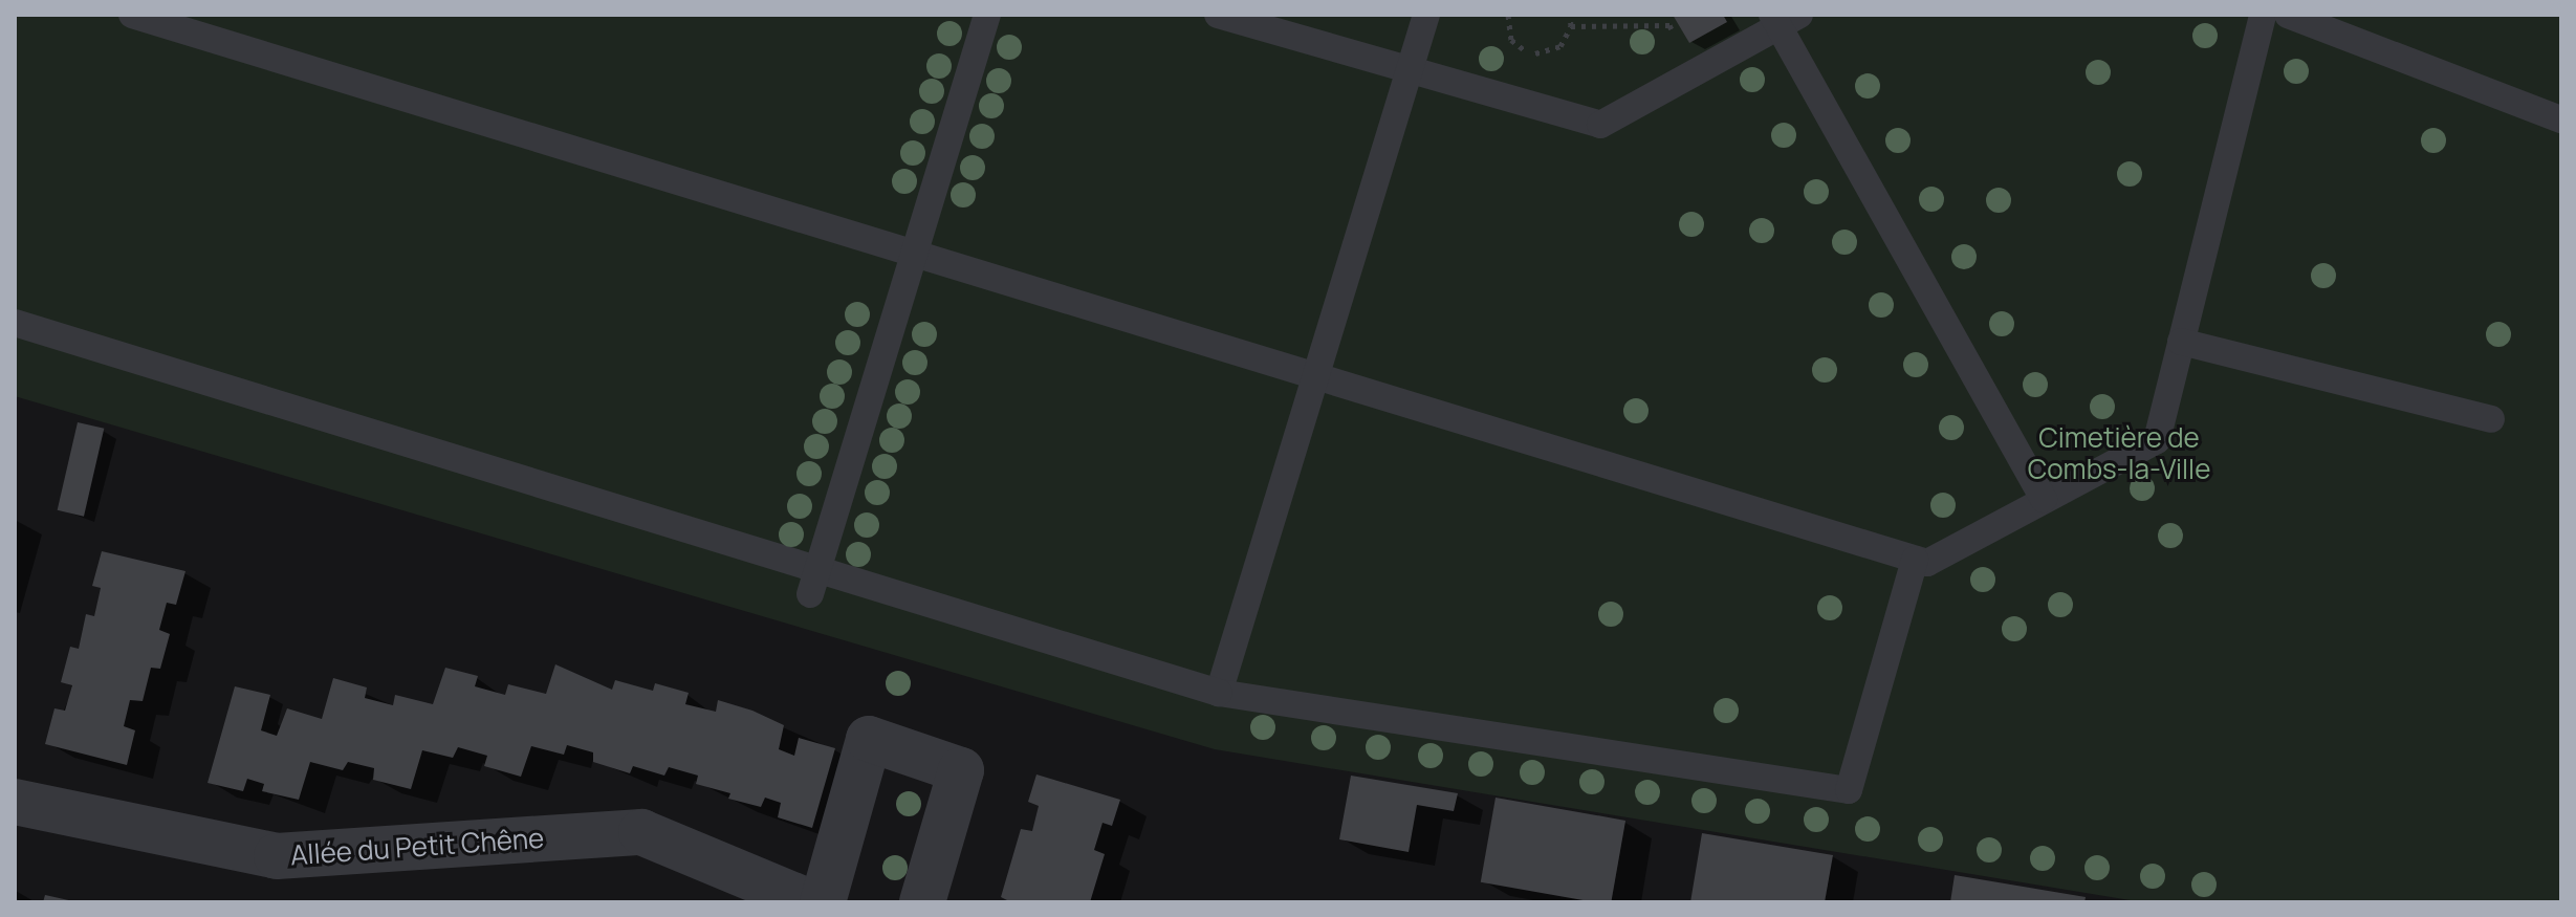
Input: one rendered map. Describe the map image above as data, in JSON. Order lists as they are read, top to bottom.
{
  "streets": {
    "street": ["Allée du Petit Chêne"]
  },
  "parks": ["Cimetière de Combs-la-Ville"]
}
